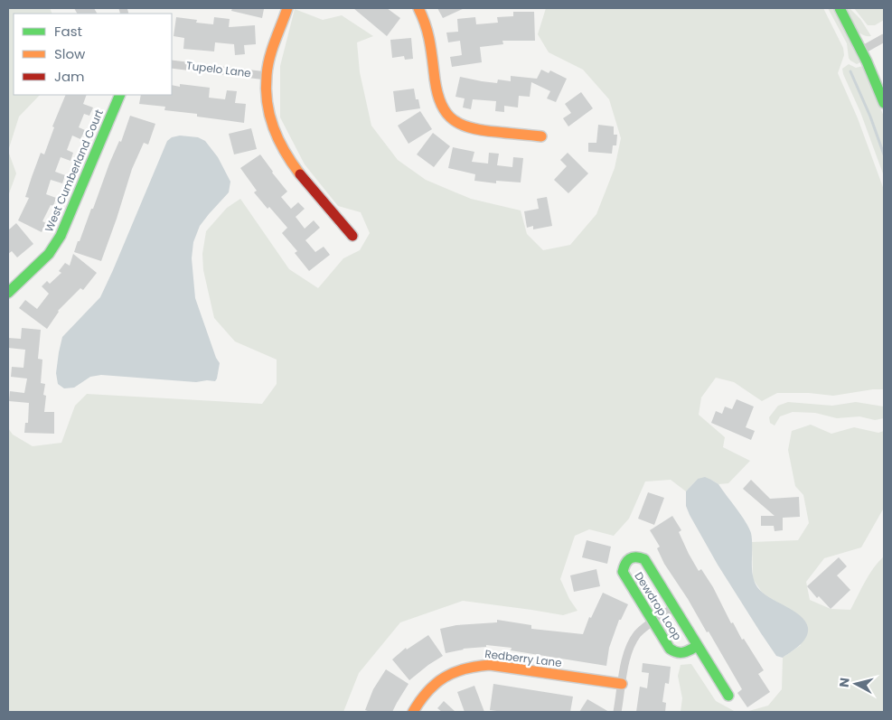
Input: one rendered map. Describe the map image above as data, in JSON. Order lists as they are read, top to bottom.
{
  "streets": {
    "street": [
      "Tupelo Lane",
      "West Cumberland Court",
      "Dewdrop Loop",
      "Redberry Lane"
    ]
  },
  "legend": ["Fast", "Slow", "Jam"],
  "north": "left"
}
